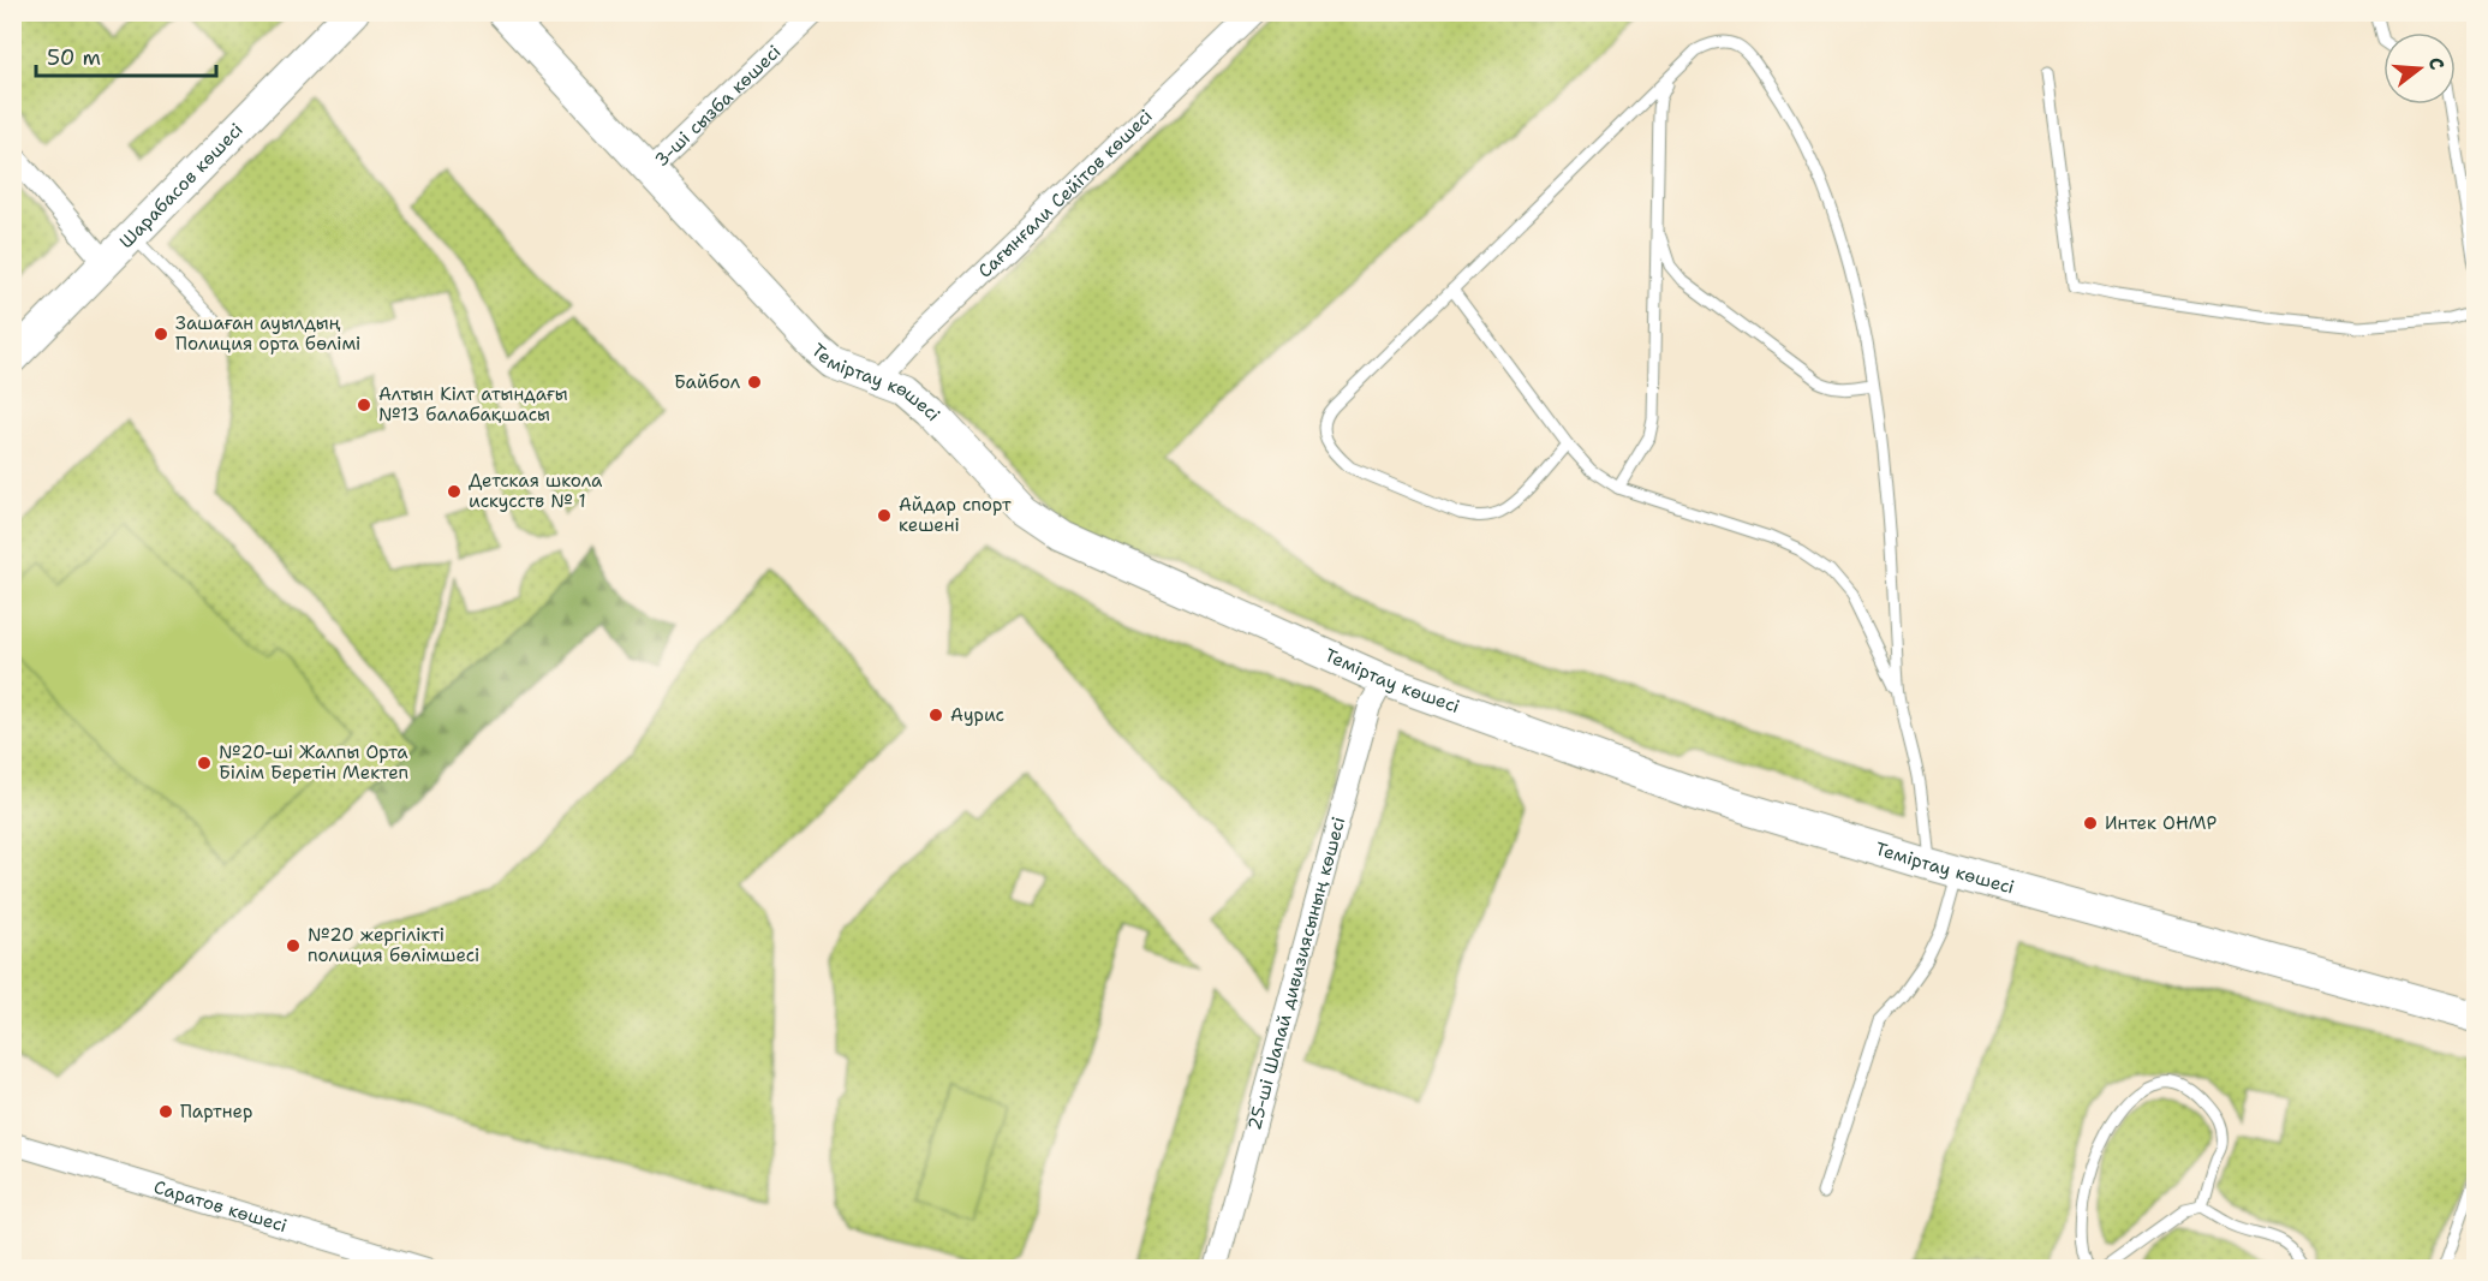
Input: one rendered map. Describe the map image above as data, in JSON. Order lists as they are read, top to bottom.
{
  "streets": {
    "street": [
      "3-ші сызба көшесі",
      "Шарабасов көшесі",
      "Сағынғали Сейітов көшесі",
      "Теміртау көшесі",
      "25-ші Шапай дивизиясының көшесі",
      "Саратов көшесі"
    ]
  },
  "crossings": [
    ["3-ші сызба көшесі", "Теміртау көшесі"],
    ["Сағынғали Сейітов көшесі", "Теміртау көшесі"],
    ["Теміртау көшесі", "25-ші Шапай дивизиясының көшесі"]
  ],
  "places": [
    "Зашаған ауылдың Полиция орта бөлімі",
    "Байбол",
    "Алтын Кілт атындағы №13 балабақшасы",
    "Детская школа искусств № 1",
    "Айдар спорт кешені",
    "Аурис",
    "№20-ші Жалпы Орта Білім Беретін Мектеп",
    "Интек ОНМР",
    "№20 жергілікті полиция бөлімшесі",
    "Партнер"
  ],
  "scale_bar": "50 m",
  "north": "right"
}
